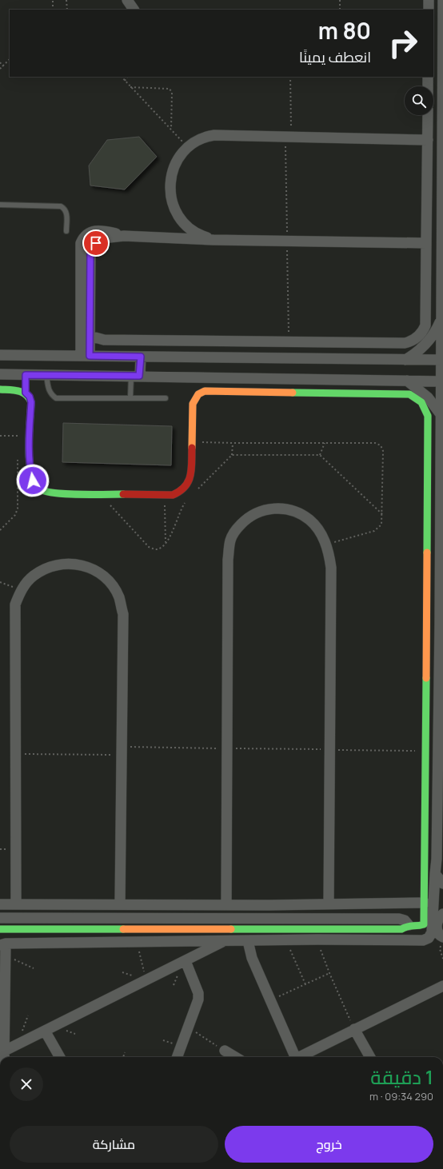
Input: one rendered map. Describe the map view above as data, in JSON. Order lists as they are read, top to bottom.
{
  "page": {
    "turn": ["80 m", "انعطف يمينًا"],
    "heading": ["1 دقيقة", "290 m · 09:34"],
    "buttons": ["خروج", "مشاركة"]
  }
}
